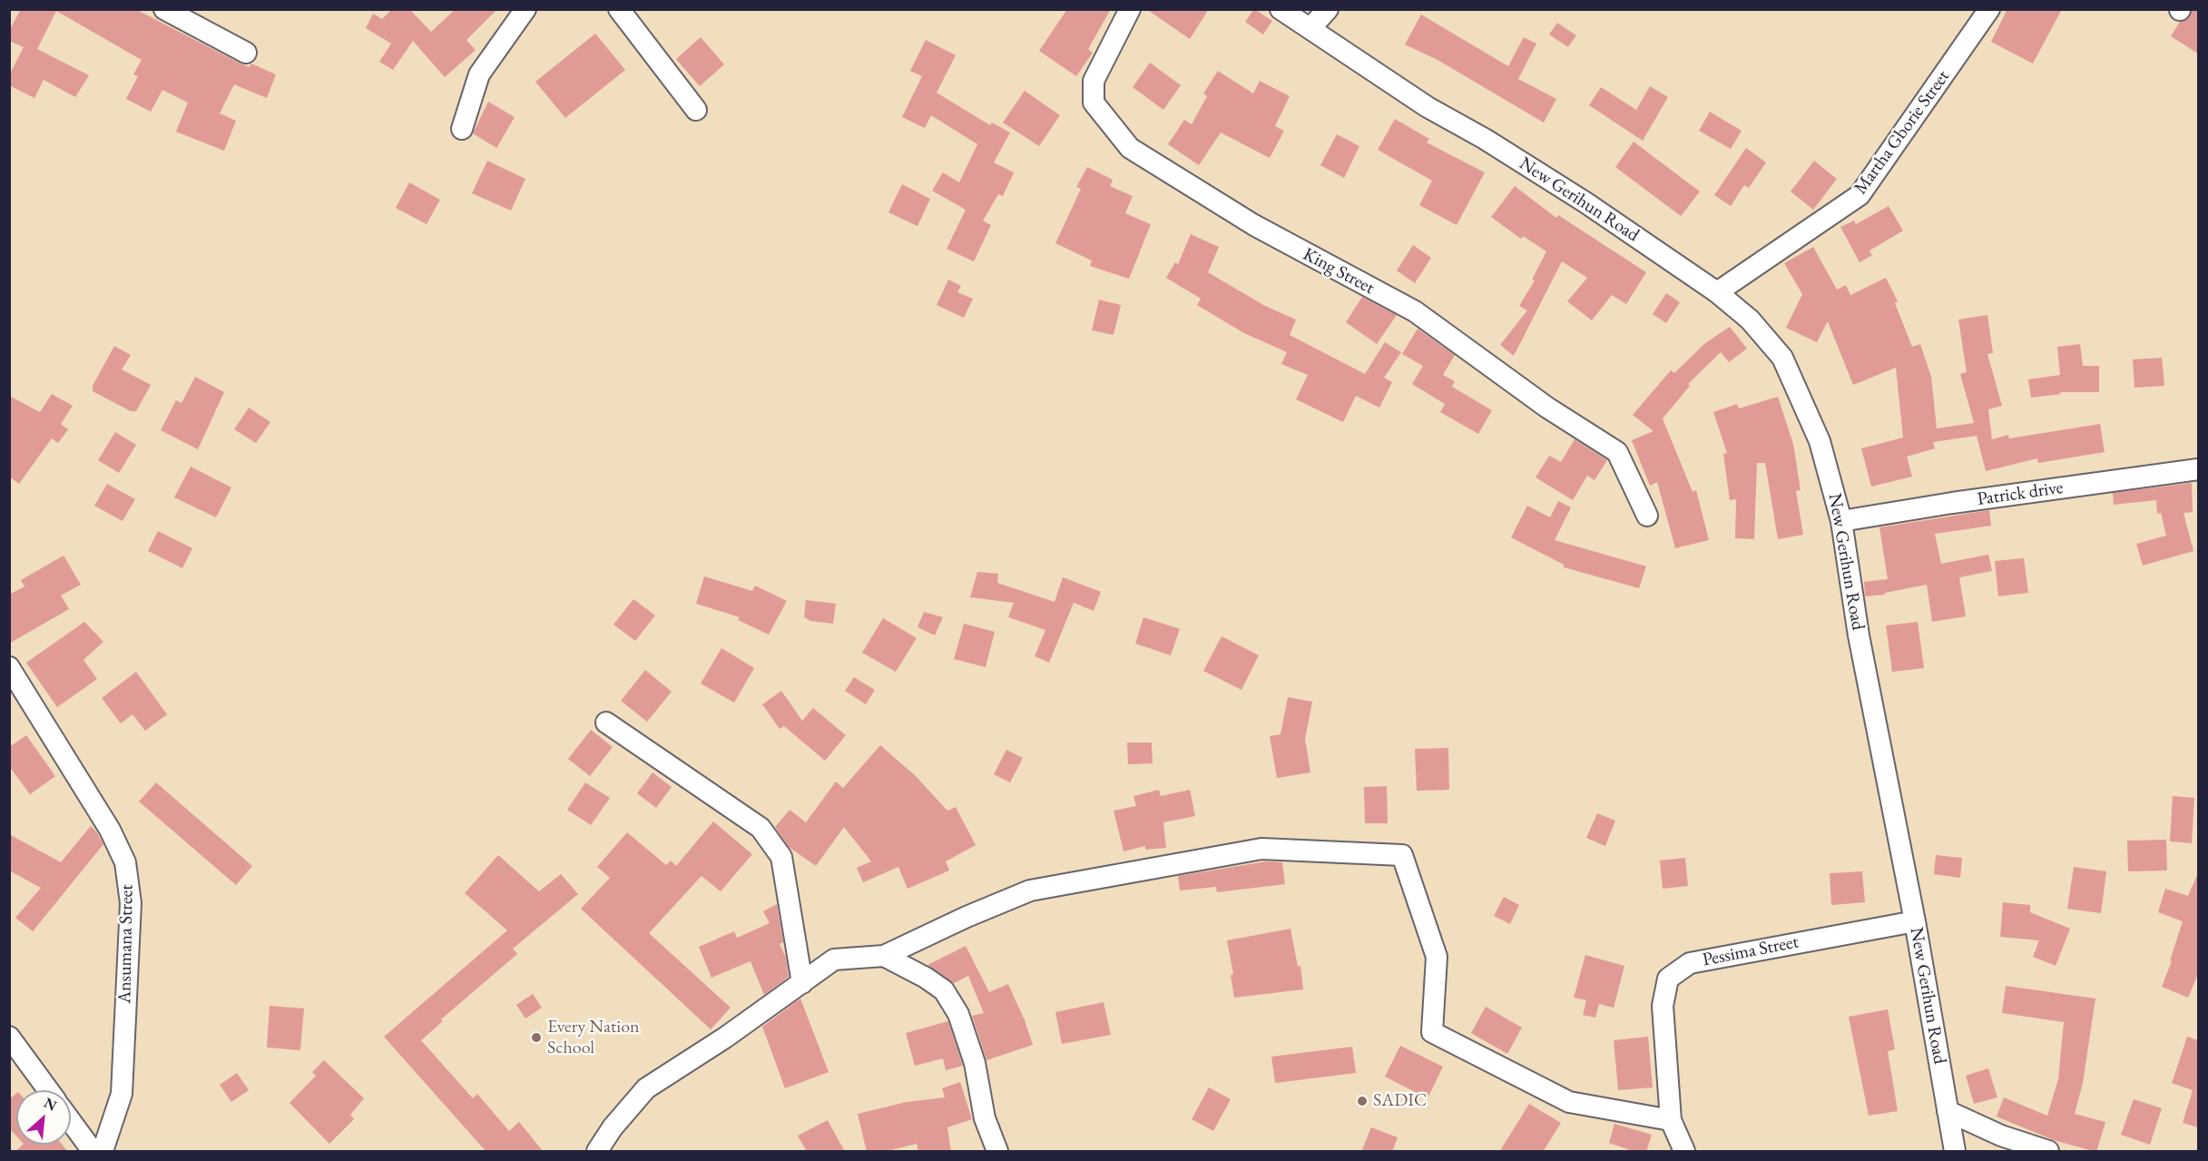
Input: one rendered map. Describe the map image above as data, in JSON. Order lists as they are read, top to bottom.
{
  "streets": {
    "street": [
      "Martha Gborie Street",
      "New Gerihun Road",
      "King Street",
      "Patrick drive",
      "Ansumana Street",
      "Pessima Street"
    ]
  },
  "crossings": [
    ["Martha Gborie Street", "New Gerihun Road"],
    ["New Gerihun Road", "Patrick drive"],
    ["New Gerihun Road", "Pessima Street"]
  ],
  "places": ["Every Nation School", "SADIC"],
  "north": "top right"
}
